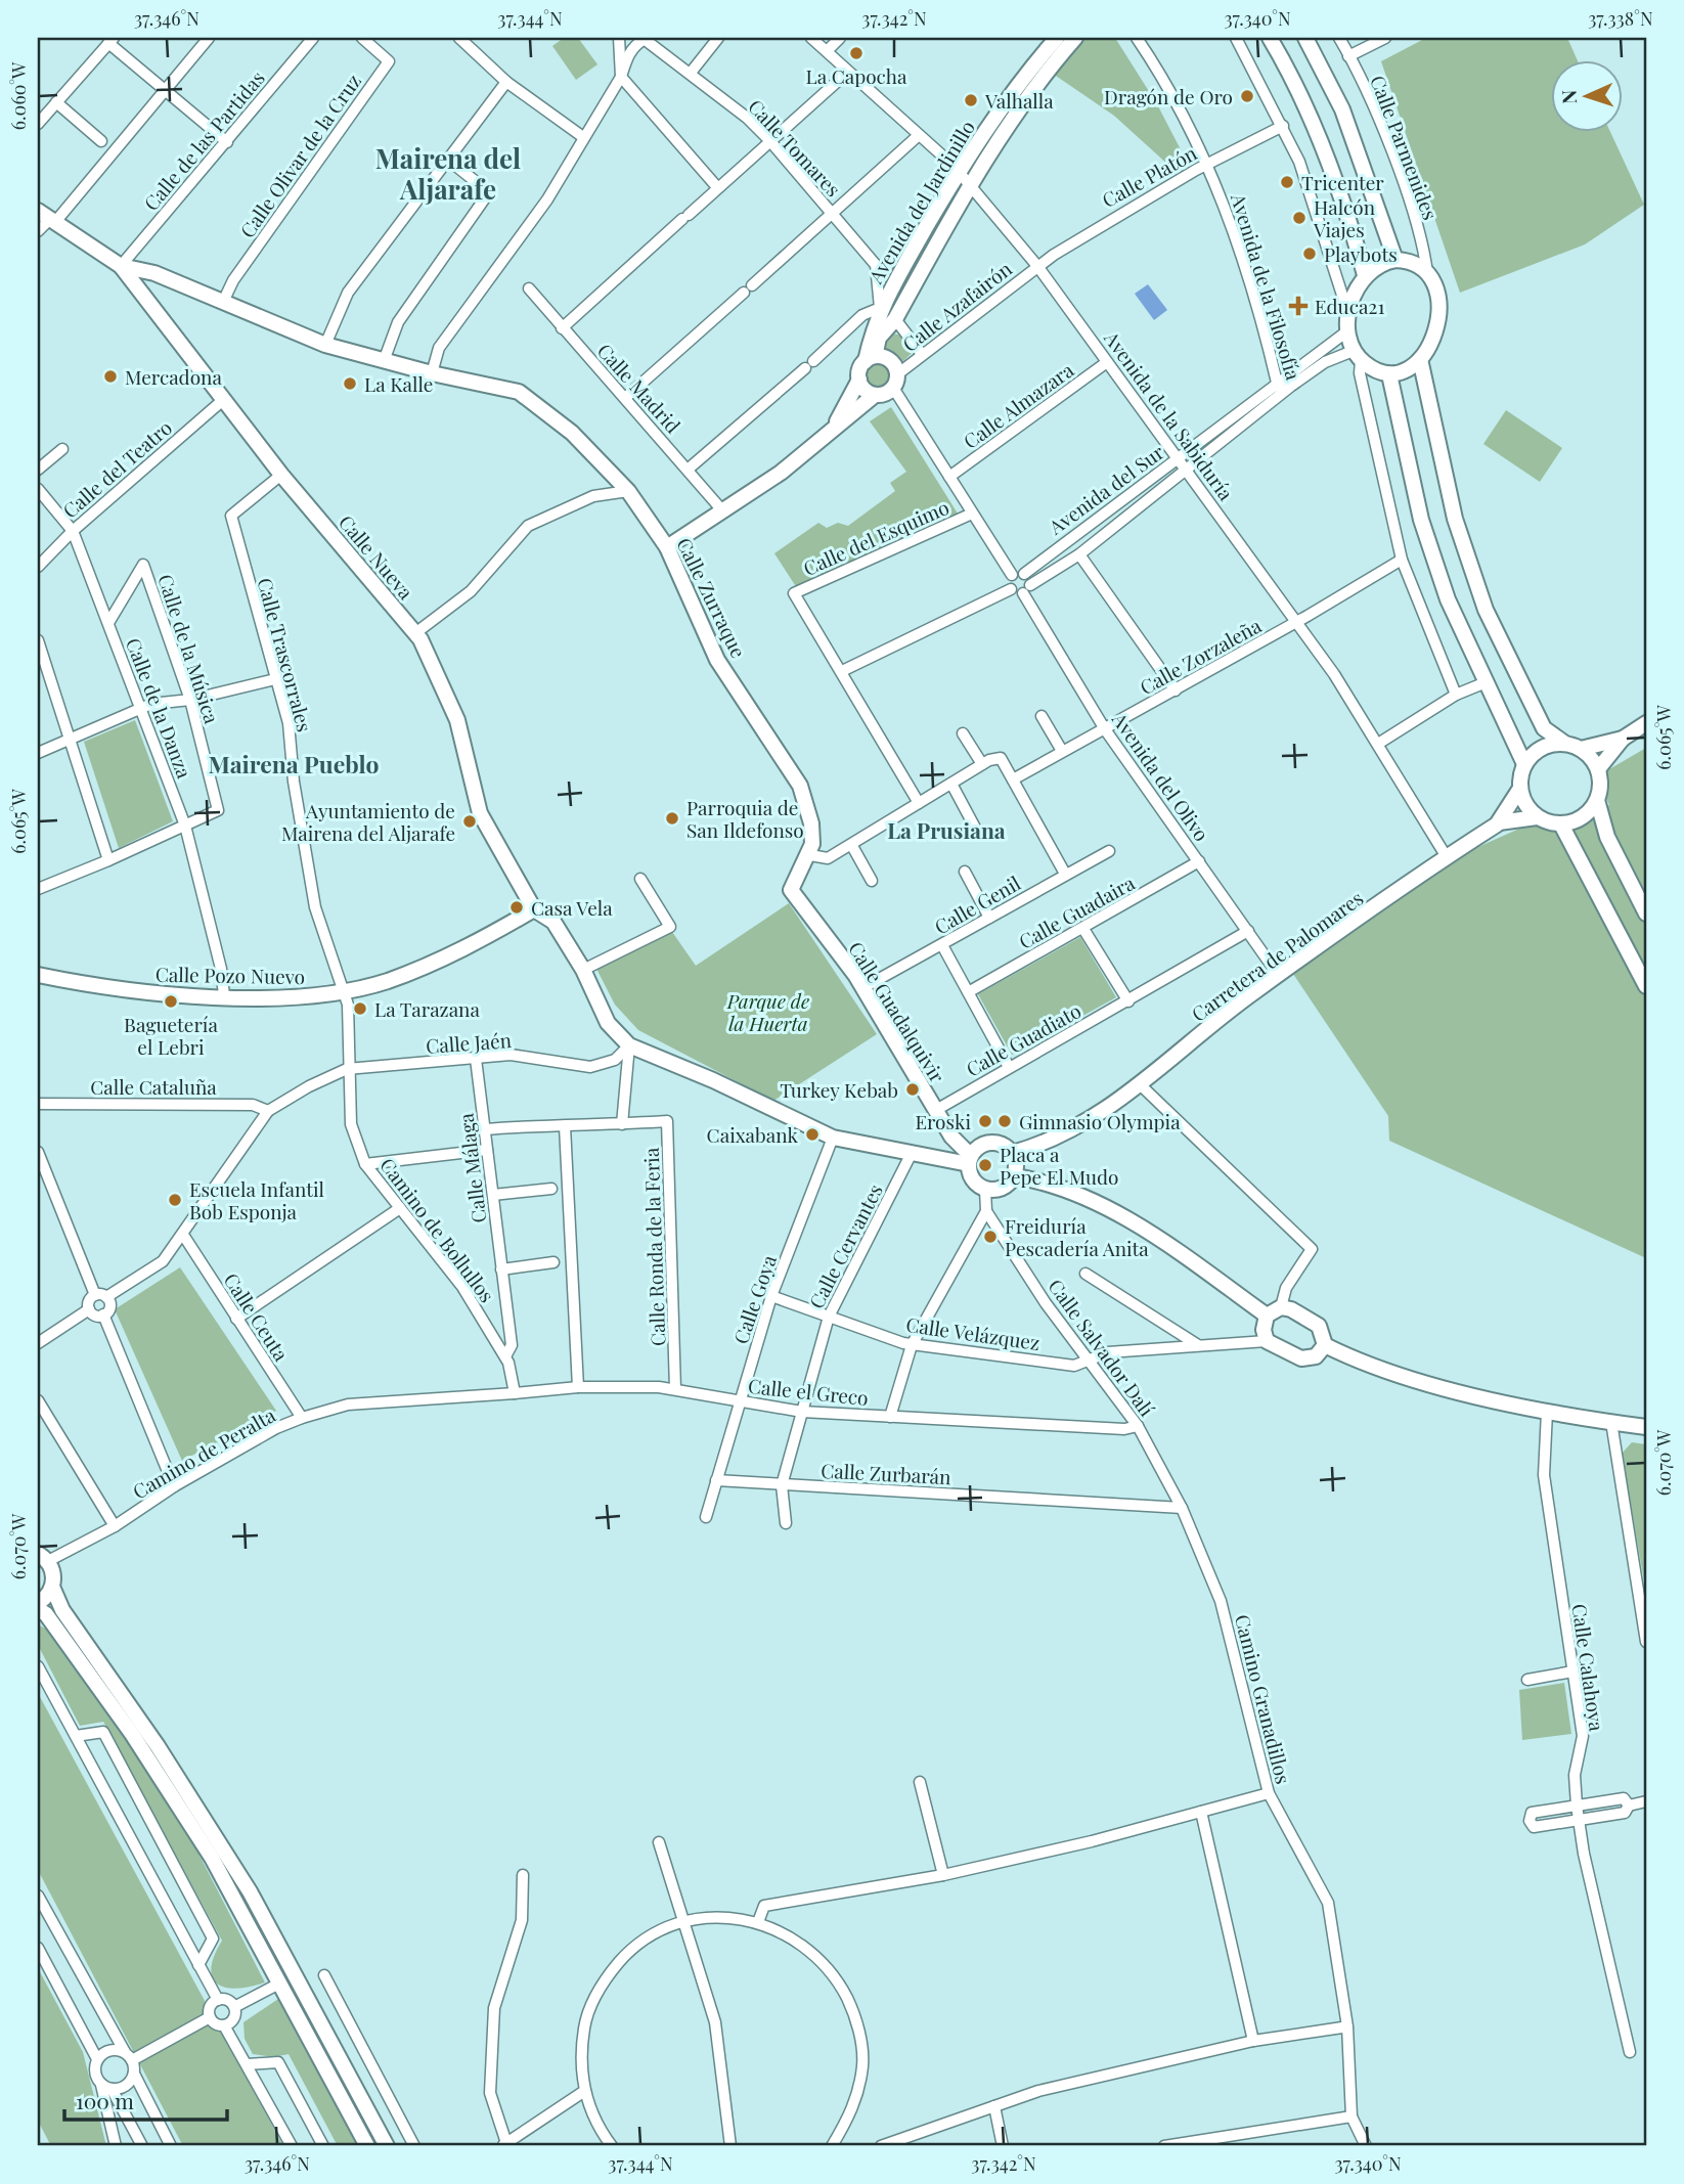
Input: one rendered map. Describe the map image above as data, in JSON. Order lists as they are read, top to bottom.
{
  "streets": {
    "street": [
      "Calle de las Partidas",
      "Calle Tomares",
      "Calle Parmenides",
      "Calle Olivar de la Cruz",
      "Calle Platón",
      "Avenida del Jardinillo",
      "Avenida de la Filosofía",
      "Calle Azafairón",
      "Calle Madrid",
      "Calle Almazara",
      "Avenida de la Sabiduría",
      "Calle del Teatro",
      "Avenida del Sur",
      "Calle del Esquimo",
      "Calle Nueva",
      "Calle Zurraque",
      "Calle de la Música",
      "Calle Trascorrales",
      "Calle Zorzaleña",
      "Calle de la Danza",
      "Avenida del Olivo",
      "Calle Genil",
      "Calle Guadaira",
      "Carretera de Palomares",
      "Calle Pozo Nuevo",
      "Calle Guadalquivir",
      "Calle Guadiato",
      "Calle Jaén",
      "Calle Cataluña",
      "Calle Málaga",
      "Camino de Bollullos",
      "Calle Cervantes",
      "Calle Ronda de la Feria",
      "Calle Goya",
      "Calle Ceuta",
      "Calle Velázquez",
      "Calle Salvador Dalí",
      "Calle el Greco",
      "Camino de Peralta",
      "Calle Zurbarán",
      "Calle Calahoya",
      "Camino Granadillos"
    ]
  },
  "crossings": [
    ["Calle de las Partidas", "Calle Nueva"],
    ["Calle Tomares", "Avenida del Jardinillo"],
    ["Calle Parmenides", "Avenida del Sur"],
    ["Calle Platón", "Avenida de la Filosofía"],
    ["Calle Platón", "Calle Azafairón"],
    ["Calle Platón", "Avenida de la Sabiduría"],
    ["Avenida del Jardinillo", "Calle Azafairón"],
    ["Avenida del Jardinillo", "Avenida de la Sabiduría"],
    ["Avenida de la Filosofía", "Avenida del Sur"],
    ["Calle Azafairón", "Avenida de la Sabiduría"],
    ["Calle Almazara", "Avenida de la Sabiduría"],
    ["Avenida de la Sabiduría", "Avenida del Sur"],
    ["Avenida de la Sabiduría", "Calle Zorzaleña"],
    ["Avenida de la Sabiduría", "Carretera de Palomares"],
    ["Calle del Teatro", "Calle Nueva"],
    ["Calle del Teatro", "Calle de la Danza"],
    ["Avenida del Sur", "Avenida del Olivo"],
    ["Calle Nueva", "Calle Trascorrales"],
    ["Calle Nueva", "Calle Pozo Nuevo"],
    ["Calle Nueva", "Calle Jaén"],
    ["Calle Zurraque", "Calle Guadalquivir"],
    ["Calle de la Música", "Calle de la Danza"],
    ["Calle Trascorrales", "Calle Pozo Nuevo"],
    ["Calle Trascorrales", "Camino de Bollullos"],
    ["Calle Zorzaleña", "Avenida del Olivo"],
    ["Calle de la Danza", "Calle Pozo Nuevo"],
    ["Avenida del Olivo", "Calle Guadaira"],
    ["Avenida del Olivo", "Carretera de Palomares"],
    ["Avenida del Olivo", "Calle Guadiato"],
    ["Calle Genil", "Calle Guadalquivir"],
    ["Carretera de Palomares", "Calle Guadalquivir"],
    ["Calle Pozo Nuevo", "Camino de Bollullos"],
    ["Calle Guadalquivir", "Calle Guadiato"],
    ["Calle Jaén", "Calle Málaga"],
    ["Calle Jaén", "Camino de Bollullos"],
    ["Calle Málaga", "Camino de Bollullos"],
    ["Calle Málaga", "Calle Ronda de la Feria"],
    ["Calle Cervantes", "Calle Velázquez"],
    ["Calle Cervantes", "Calle el Greco"],
    ["Calle Cervantes", "Calle Zurbarán"],
    ["Calle Ronda de la Feria", "Calle el Greco"],
    ["Calle Goya", "Calle Velázquez"],
    ["Calle Goya", "Calle el Greco"],
    ["Calle Goya", "Calle Zurbarán"],
    ["Calle Ceuta", "Camino de Peralta"],
    ["Calle Velázquez", "Calle Salvador Dalí"],
    ["Calle Salvador Dalí", "Calle el Greco"],
    ["Calle Salvador Dalí", "Calle Zurbarán"],
    ["Calle Salvador Dalí", "Camino Granadillos"],
    ["Calle el Greco", "Camino de Peralta"],
    ["Calle Zurbarán", "Camino Granadillos"]
  ],
  "districts": ["Mairena del Aljarafe", "Mairena Pueblo", "La Prusiana"],
  "parks": ["Parque de la Huerta"],
  "places": {
    "other": [
      "La Capocha",
      "Dragón de Oro",
      "Valhalla",
      "Tricenter",
      "Halcón Viajes",
      "Playbots",
      "Mercadona",
      "La Kalle",
      "Parroquia de San Ildefonso",
      "Ayuntamiento de Mairena del Aljarafe",
      "Casa Vela",
      "Baguetería el Lebri",
      "La Tarazana",
      "Turkey Kebab",
      "Eroski",
      "Gimnasio Olympia",
      "Caixabank",
      "Placa a Pepe El Mudo",
      "Escuela Infantil Bob Esponja",
      "Freiduría Pescadería Anita"
    ],
    "health": ["Educa21"]
  },
  "scale_bar": "100 m",
  "north": "left",
  "coordinates": [
    "37.346°N",
    "37.344°N",
    "37.342°N",
    "37.340°N",
    "37.338°N",
    "6.060°W",
    "6.065°W",
    "6.070°W"
  ]
}
